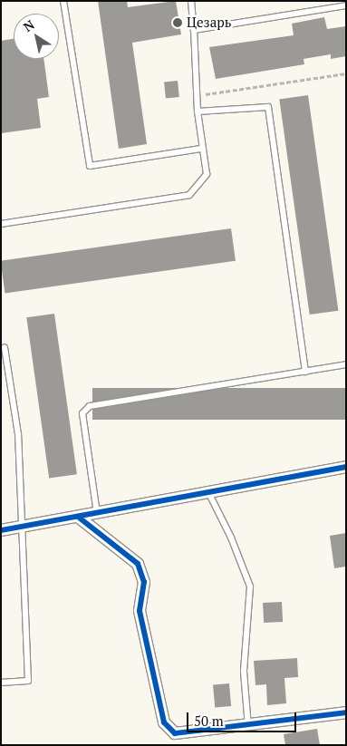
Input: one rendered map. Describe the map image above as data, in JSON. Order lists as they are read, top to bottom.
{
  "places": ["Цезарь"],
  "scale_bar": "50 m",
  "north": "top left"
}
